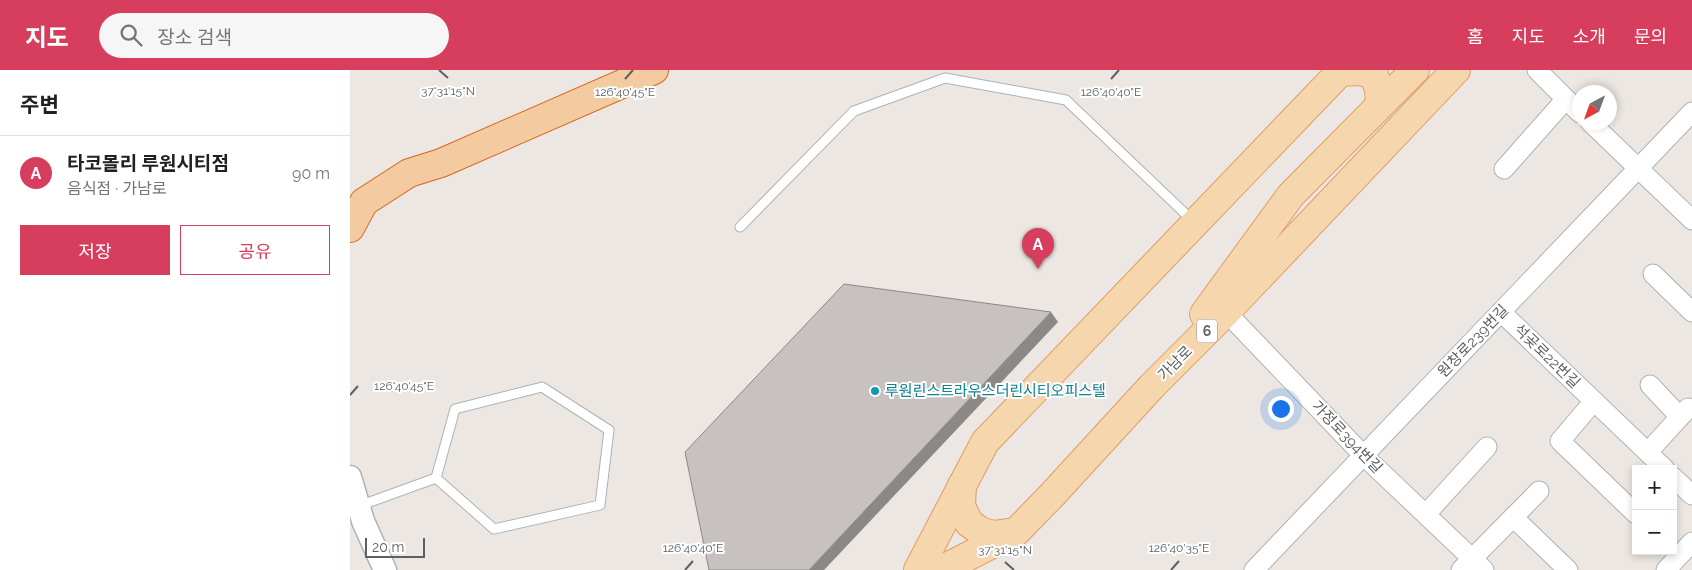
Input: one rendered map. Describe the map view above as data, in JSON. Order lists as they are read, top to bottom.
{
  "streets": {
    "main road": ["6", "가남로"],
    "street": ["원창로239번길", "석곶로22번길", "가정로394번길"]
  },
  "crossings": [
    ["원창로239번길", "석곶로22번길"],
    ["원창로239번길", "가정로394번길"],
    ["가남로", "가정로394번길"]
  ],
  "places": ["루원린스트라우스더린시티오피스텔"],
  "scale_bar": "20 m",
  "north": "bottom left",
  "page": {
    "header": "지도",
    "search": "장소 검색",
    "nav": [
      "홈",
      "지도",
      "소개",
      "문의"
    ],
    "heading": "주변",
    "list": [
      {
        "mark": "A",
        "name": "타코몰리 루원시티점",
        "note": "음식점 · 가남로",
        "value": "90 m"
      }
    ],
    "buttons": ["저장", "공유"],
    "pins": "A",
    "map_buttons": ["+", "−"],
    "scale": "20 m"
  },
  "coordinates": [
    "37°31'15\"N",
    "126°40'45\"E",
    "126°40'40\"E",
    "126°40'35\"E"
  ]
}
